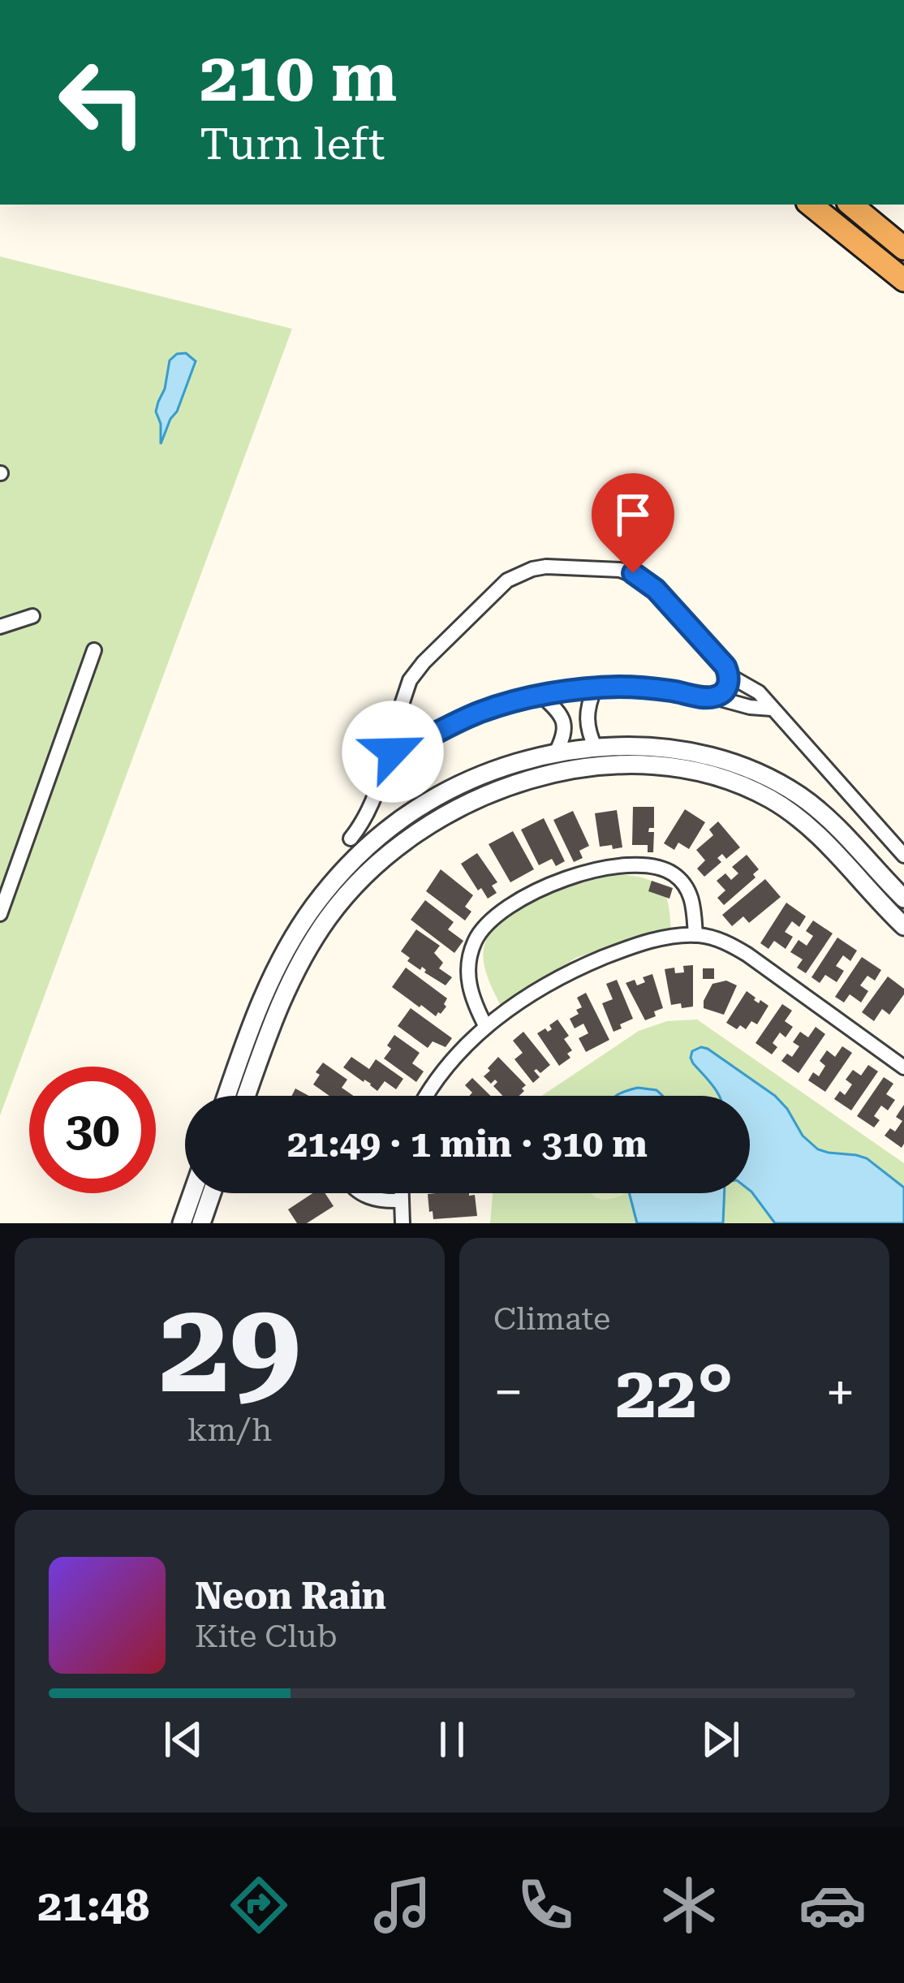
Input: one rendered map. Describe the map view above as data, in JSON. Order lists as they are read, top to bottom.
{
  "page": {
    "turn": ["210 m", "Turn left"],
    "limit": "30",
    "trip": "21:49 · 1 min · 310 m",
    "tile": [
      ["29", "km/h"],
      "Climate"
    ],
    "heat": ["−", "22°", "+"],
    "song": ["Neon Rain", "Kite Club"],
    "tabs": "21:48"
  }
}
